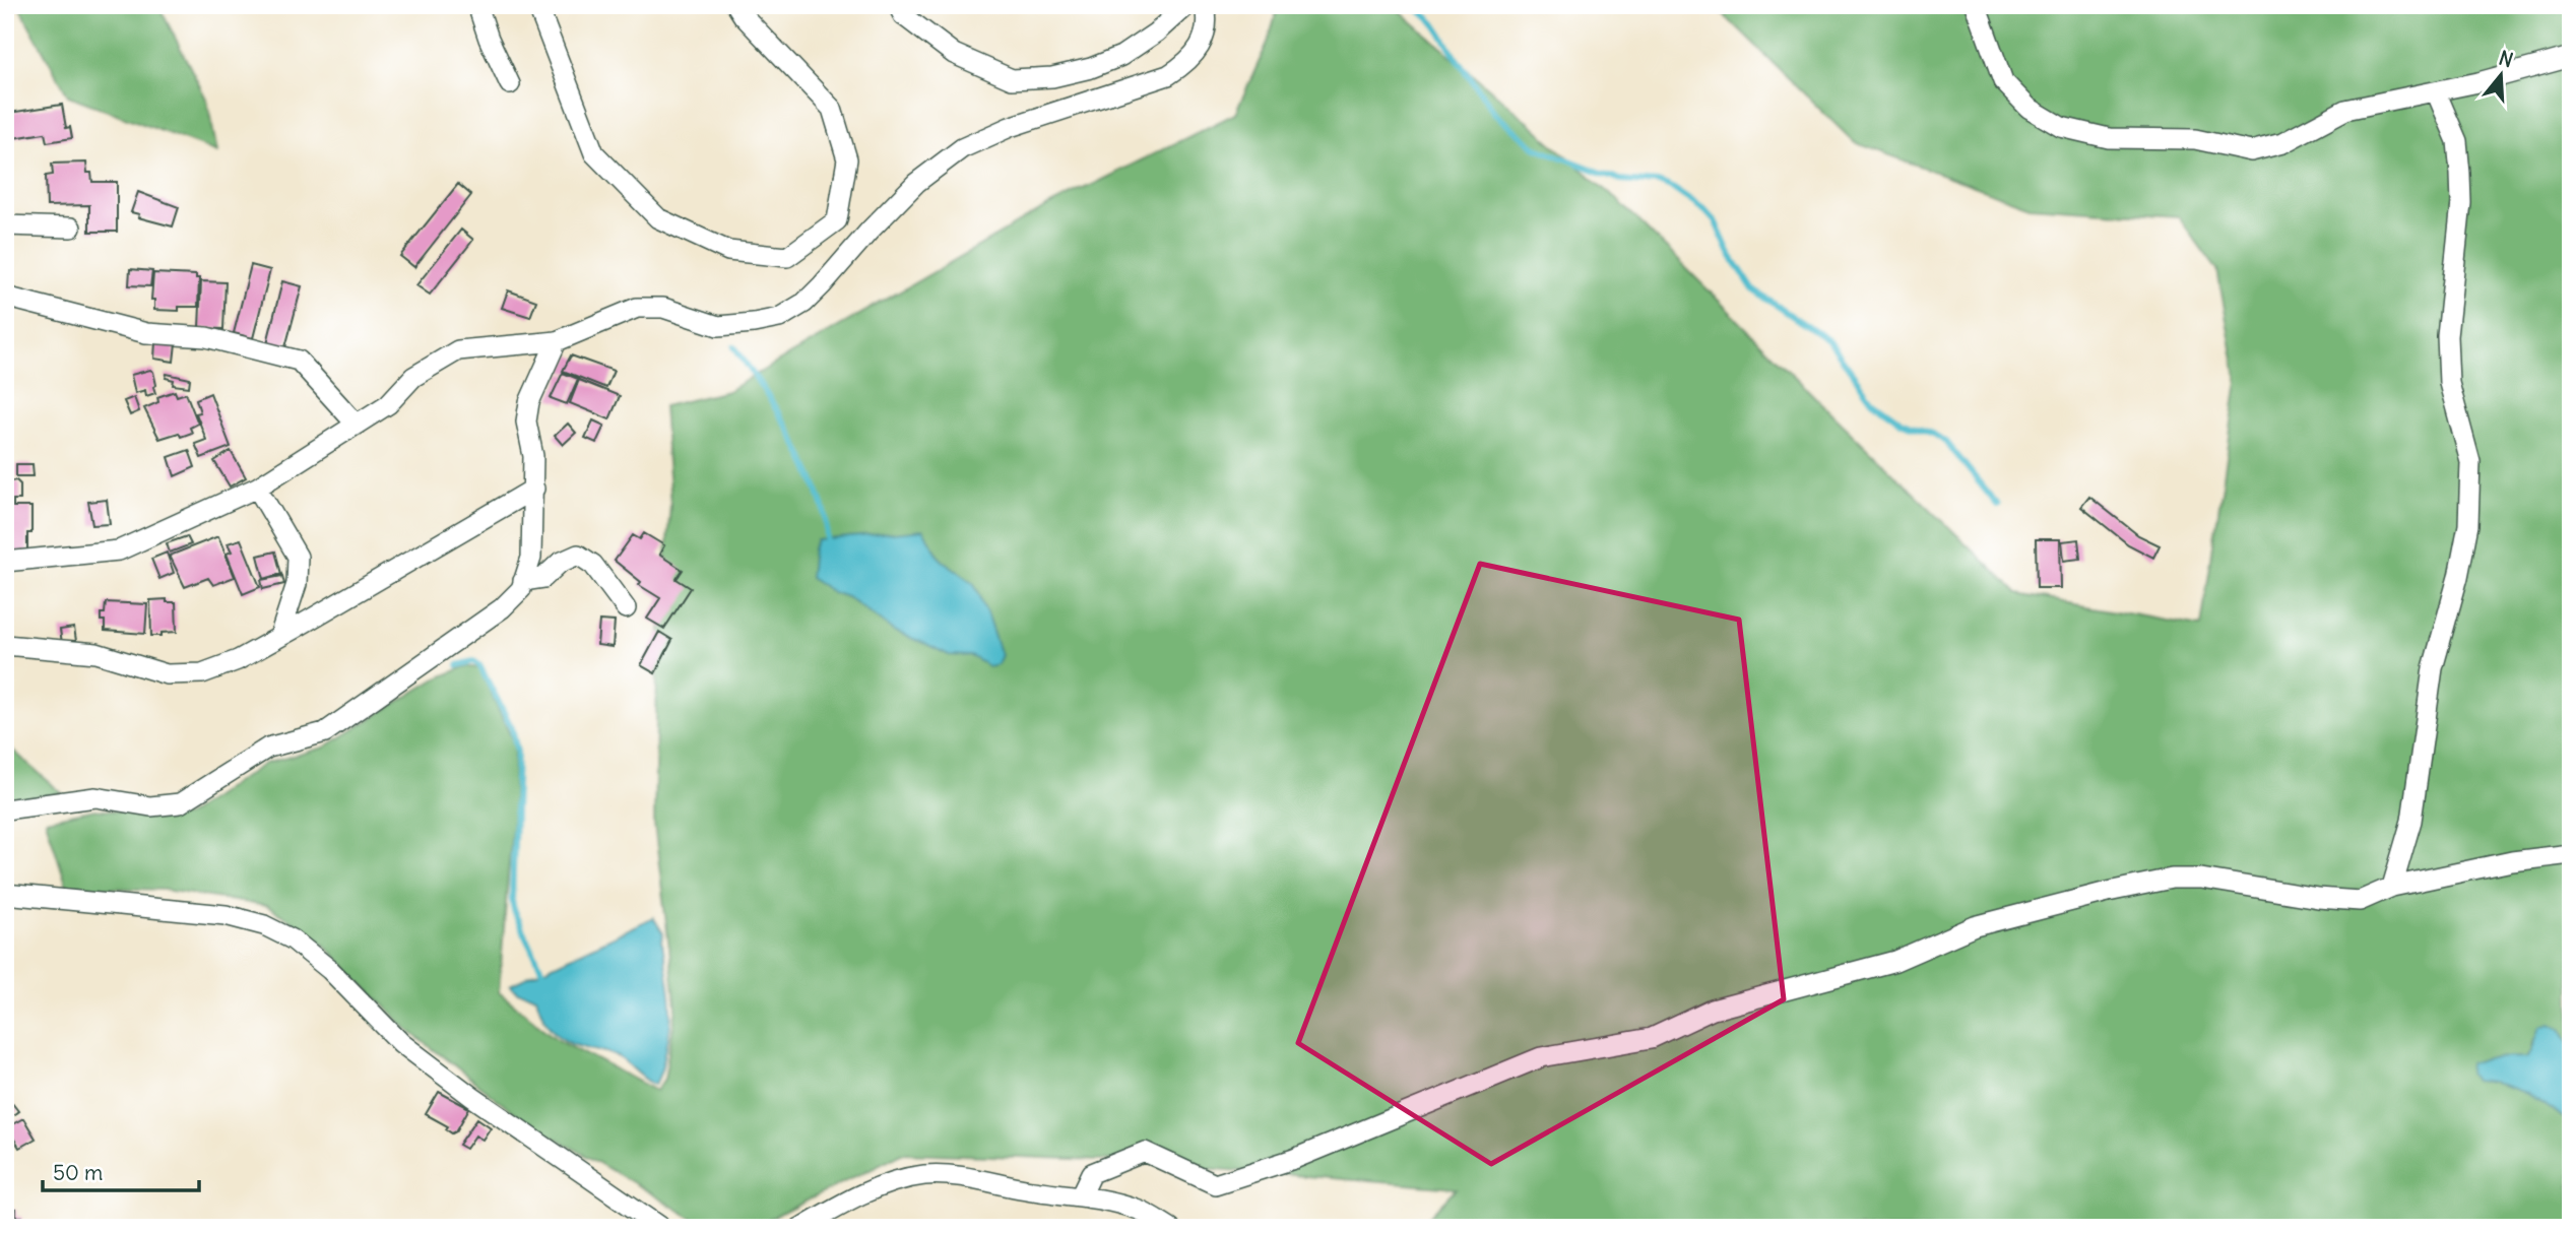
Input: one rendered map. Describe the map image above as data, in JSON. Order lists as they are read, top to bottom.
{
  "scale_bar": "50 m",
  "north": "top"
}
